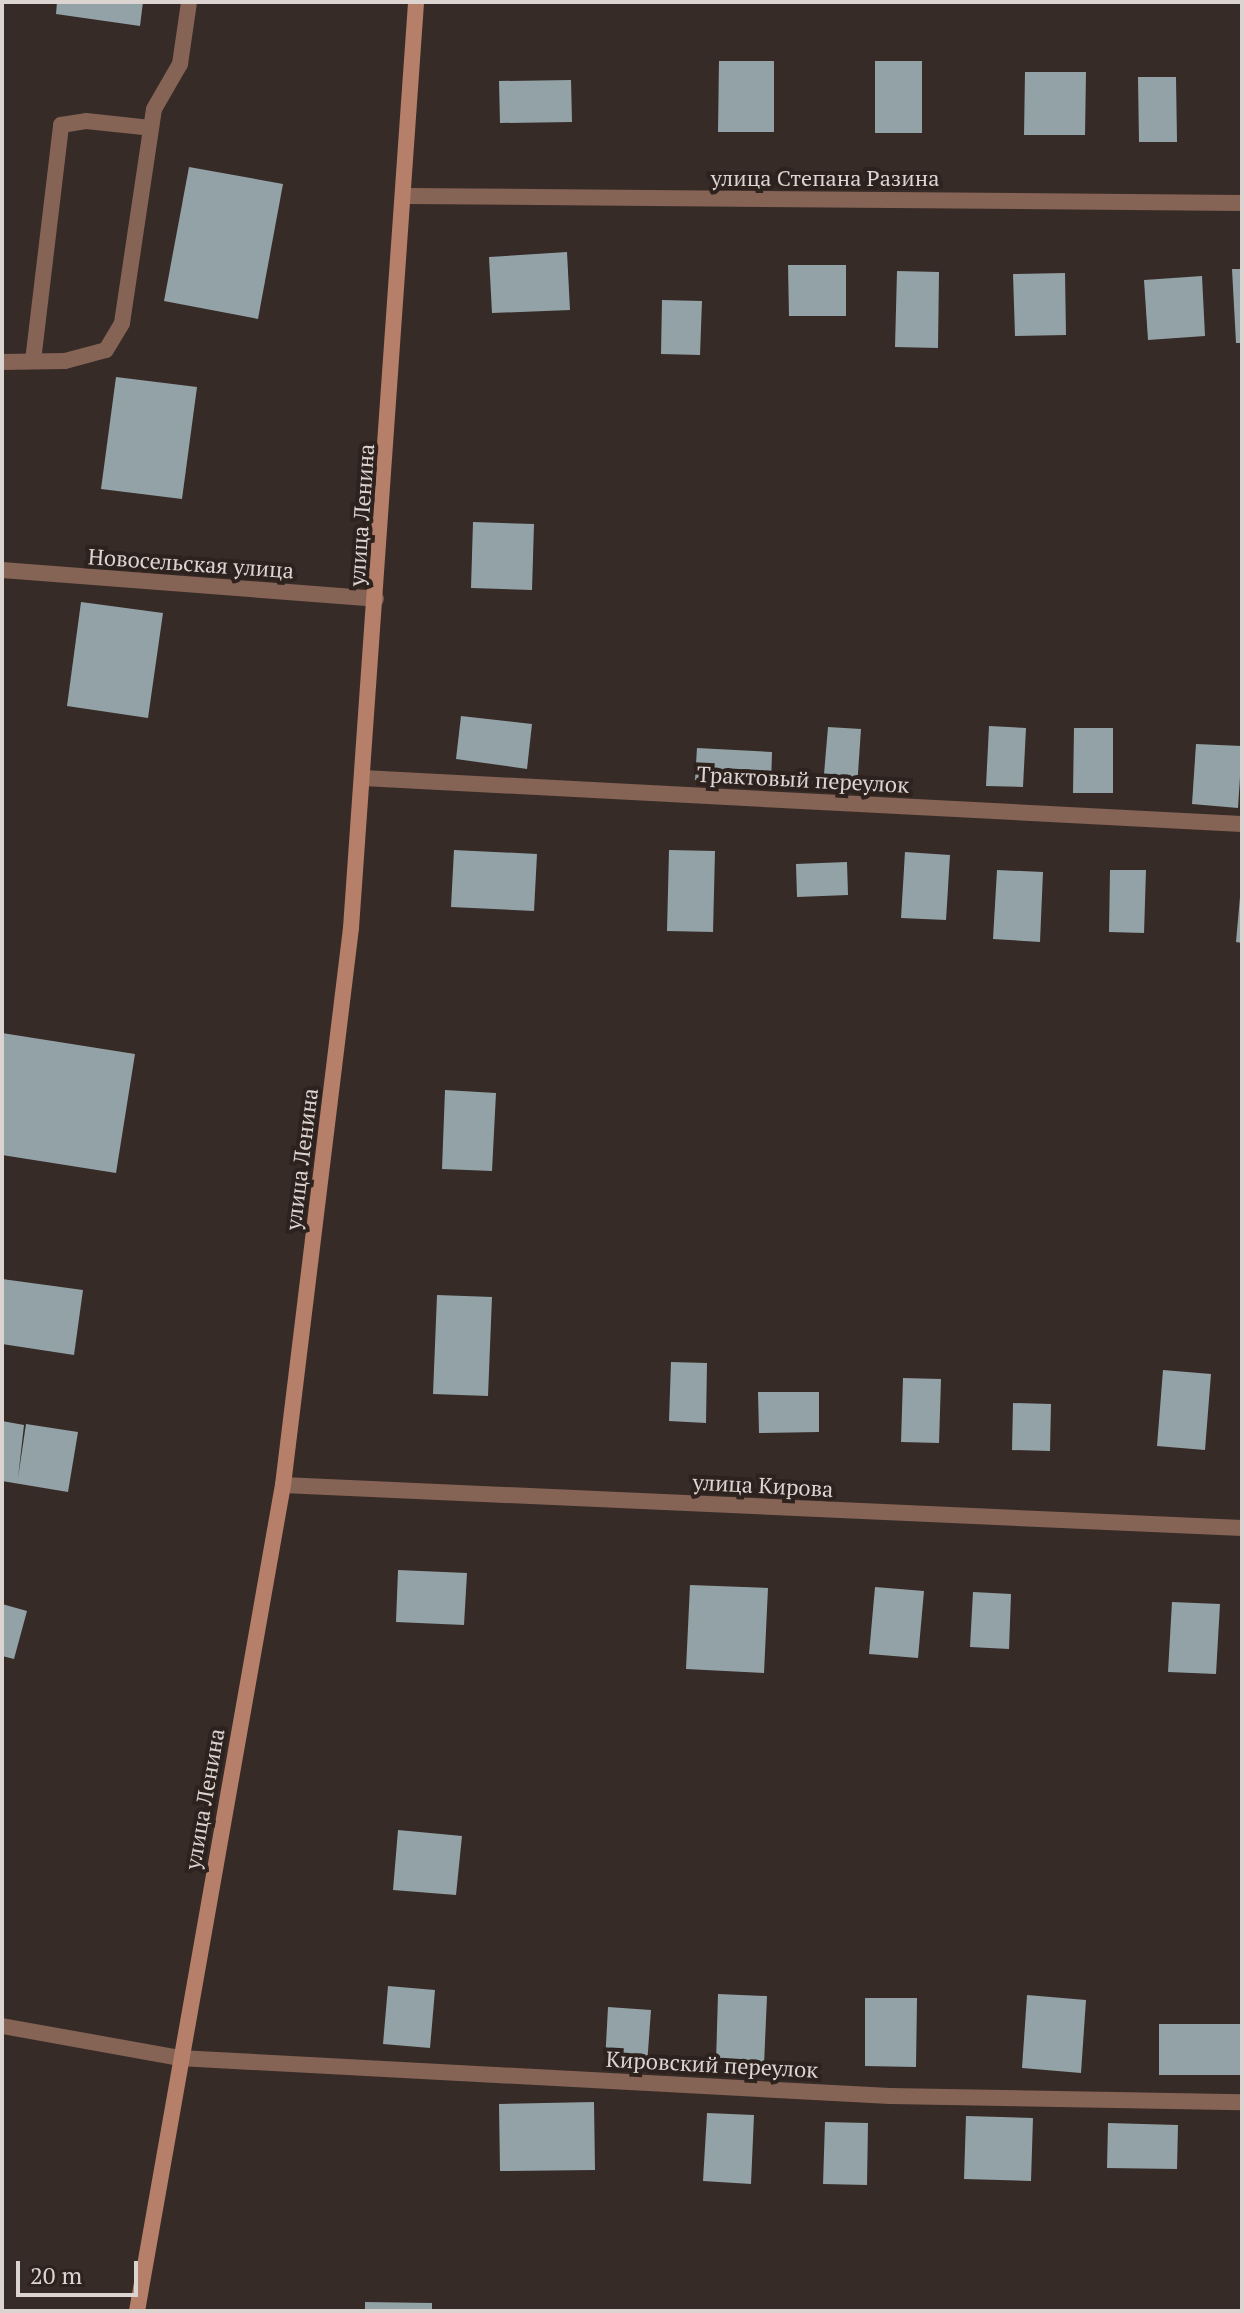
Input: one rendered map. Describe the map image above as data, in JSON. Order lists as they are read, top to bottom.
{
  "streets": {
    "main road": ["улица Ленина"],
    "street": [
      "улица Степана Разина",
      "Новосельская улица",
      "Трактовый переулок",
      "улица Кирова",
      "Кировский переулок"
    ]
  },
  "crossings": [
    ["улица Степана Разина", "улица Ленина"],
    ["улица Ленина", "Новосельская улица"],
    ["улица Ленина", "Трактовый переулок"],
    ["улица Ленина", "улица Кирова"],
    ["улица Ленина", "Кировский переулок"]
  ],
  "scale_bar": "20 m"
}
